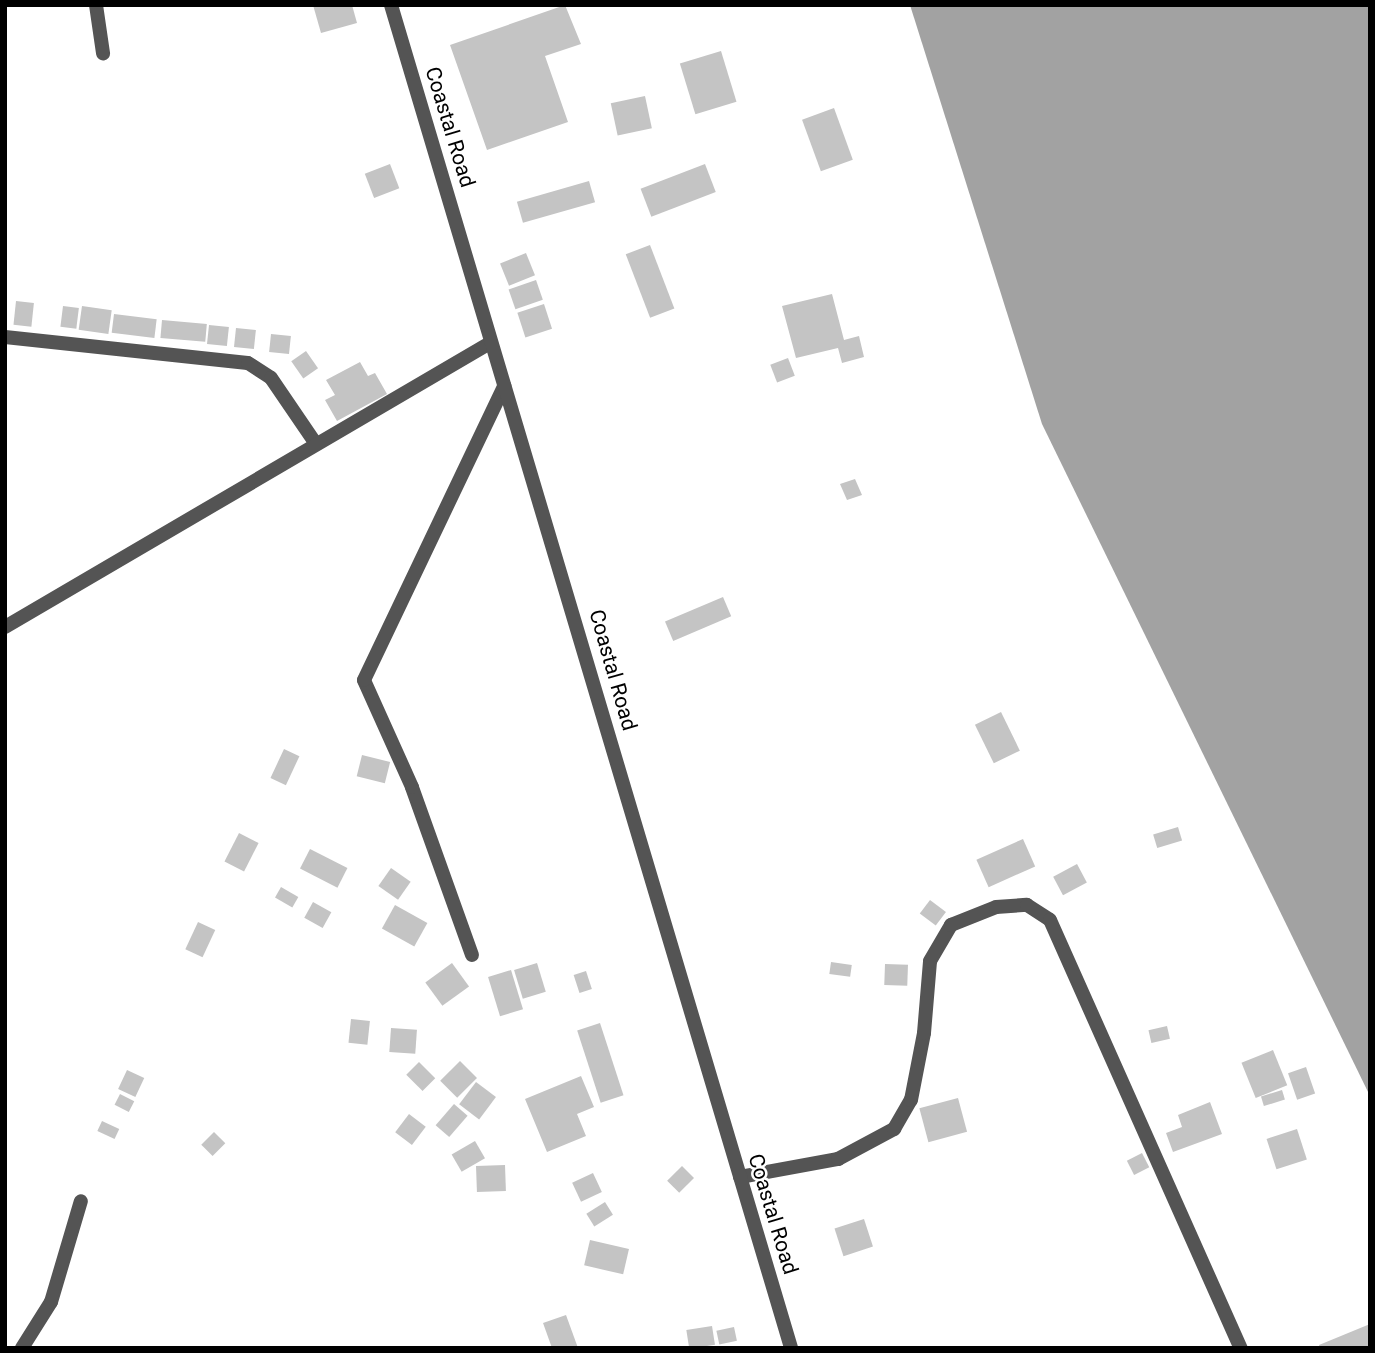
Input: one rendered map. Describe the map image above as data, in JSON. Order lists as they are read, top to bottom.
{
  "streets": {
    "street": ["Coastal Road"]
  }
}
